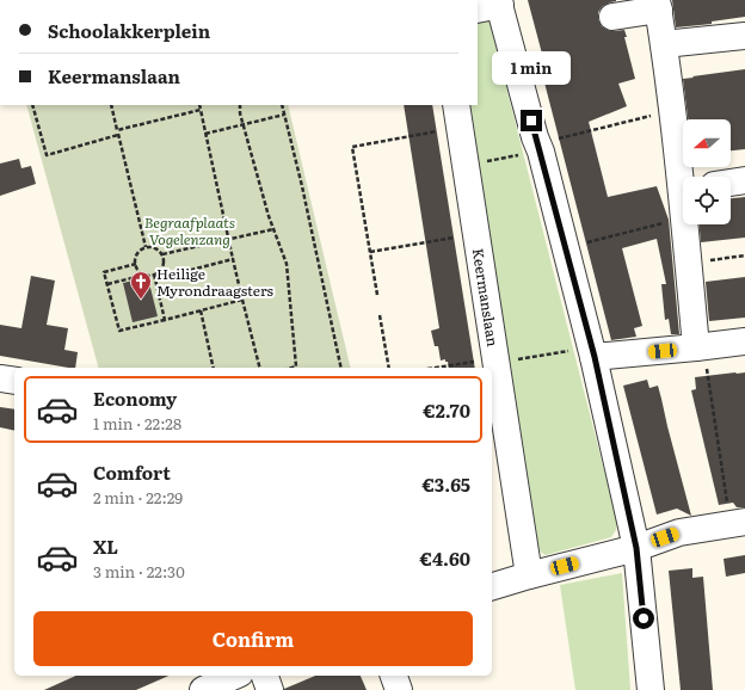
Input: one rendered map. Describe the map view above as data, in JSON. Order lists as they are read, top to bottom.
{
  "streets": {
    "street": ["Keermanslaan"]
  },
  "parks": ["Begraafplaats Vogelenzang"],
  "places": {
    "church": ["Heilige Myrondraagsters"]
  },
  "north": "left",
  "page": {
    "banner": ["Schoolakkerplein", "Keermanslaan"],
    "bubble": "1 min",
    "list": [
      {
        "name": "Economy",
        "note": "1 min · 22:28",
        "value": "€2.70"
      },
      {
        "name": "Comfort",
        "note": "2 min · 22:29",
        "value": "€3.65"
      },
      {
        "name": "XL",
        "note": "3 min · 22:30",
        "value": "€4.60"
      }
    ],
    "buttons": "Confirm"
  }
}
